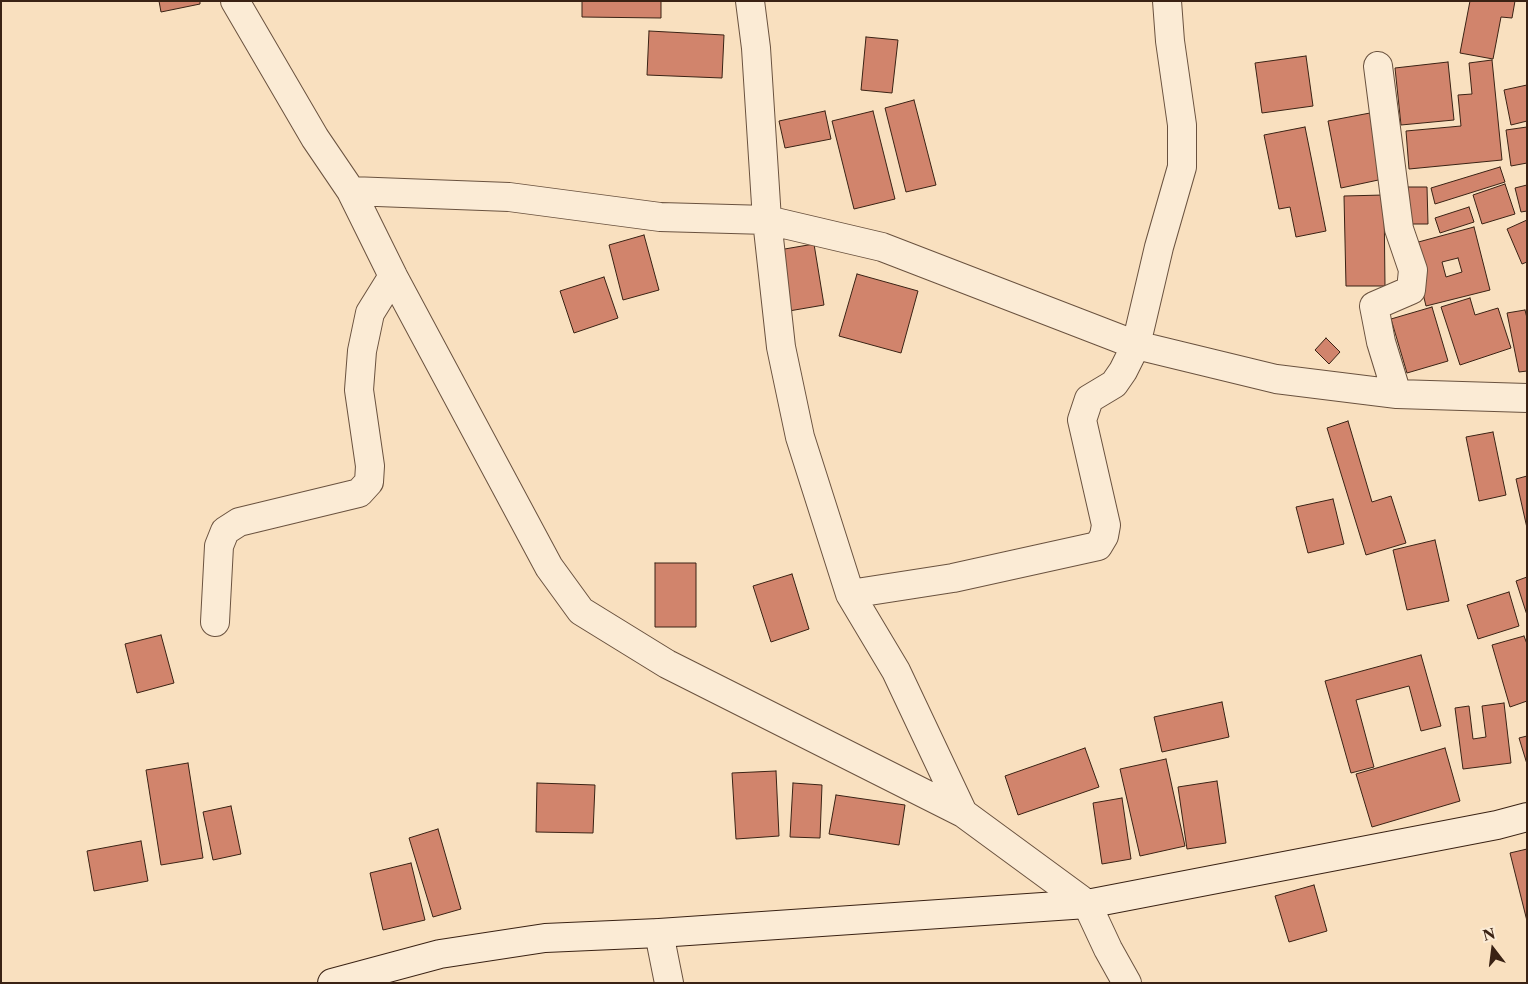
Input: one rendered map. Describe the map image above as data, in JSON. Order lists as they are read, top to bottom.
{
  "north": "top"
}
